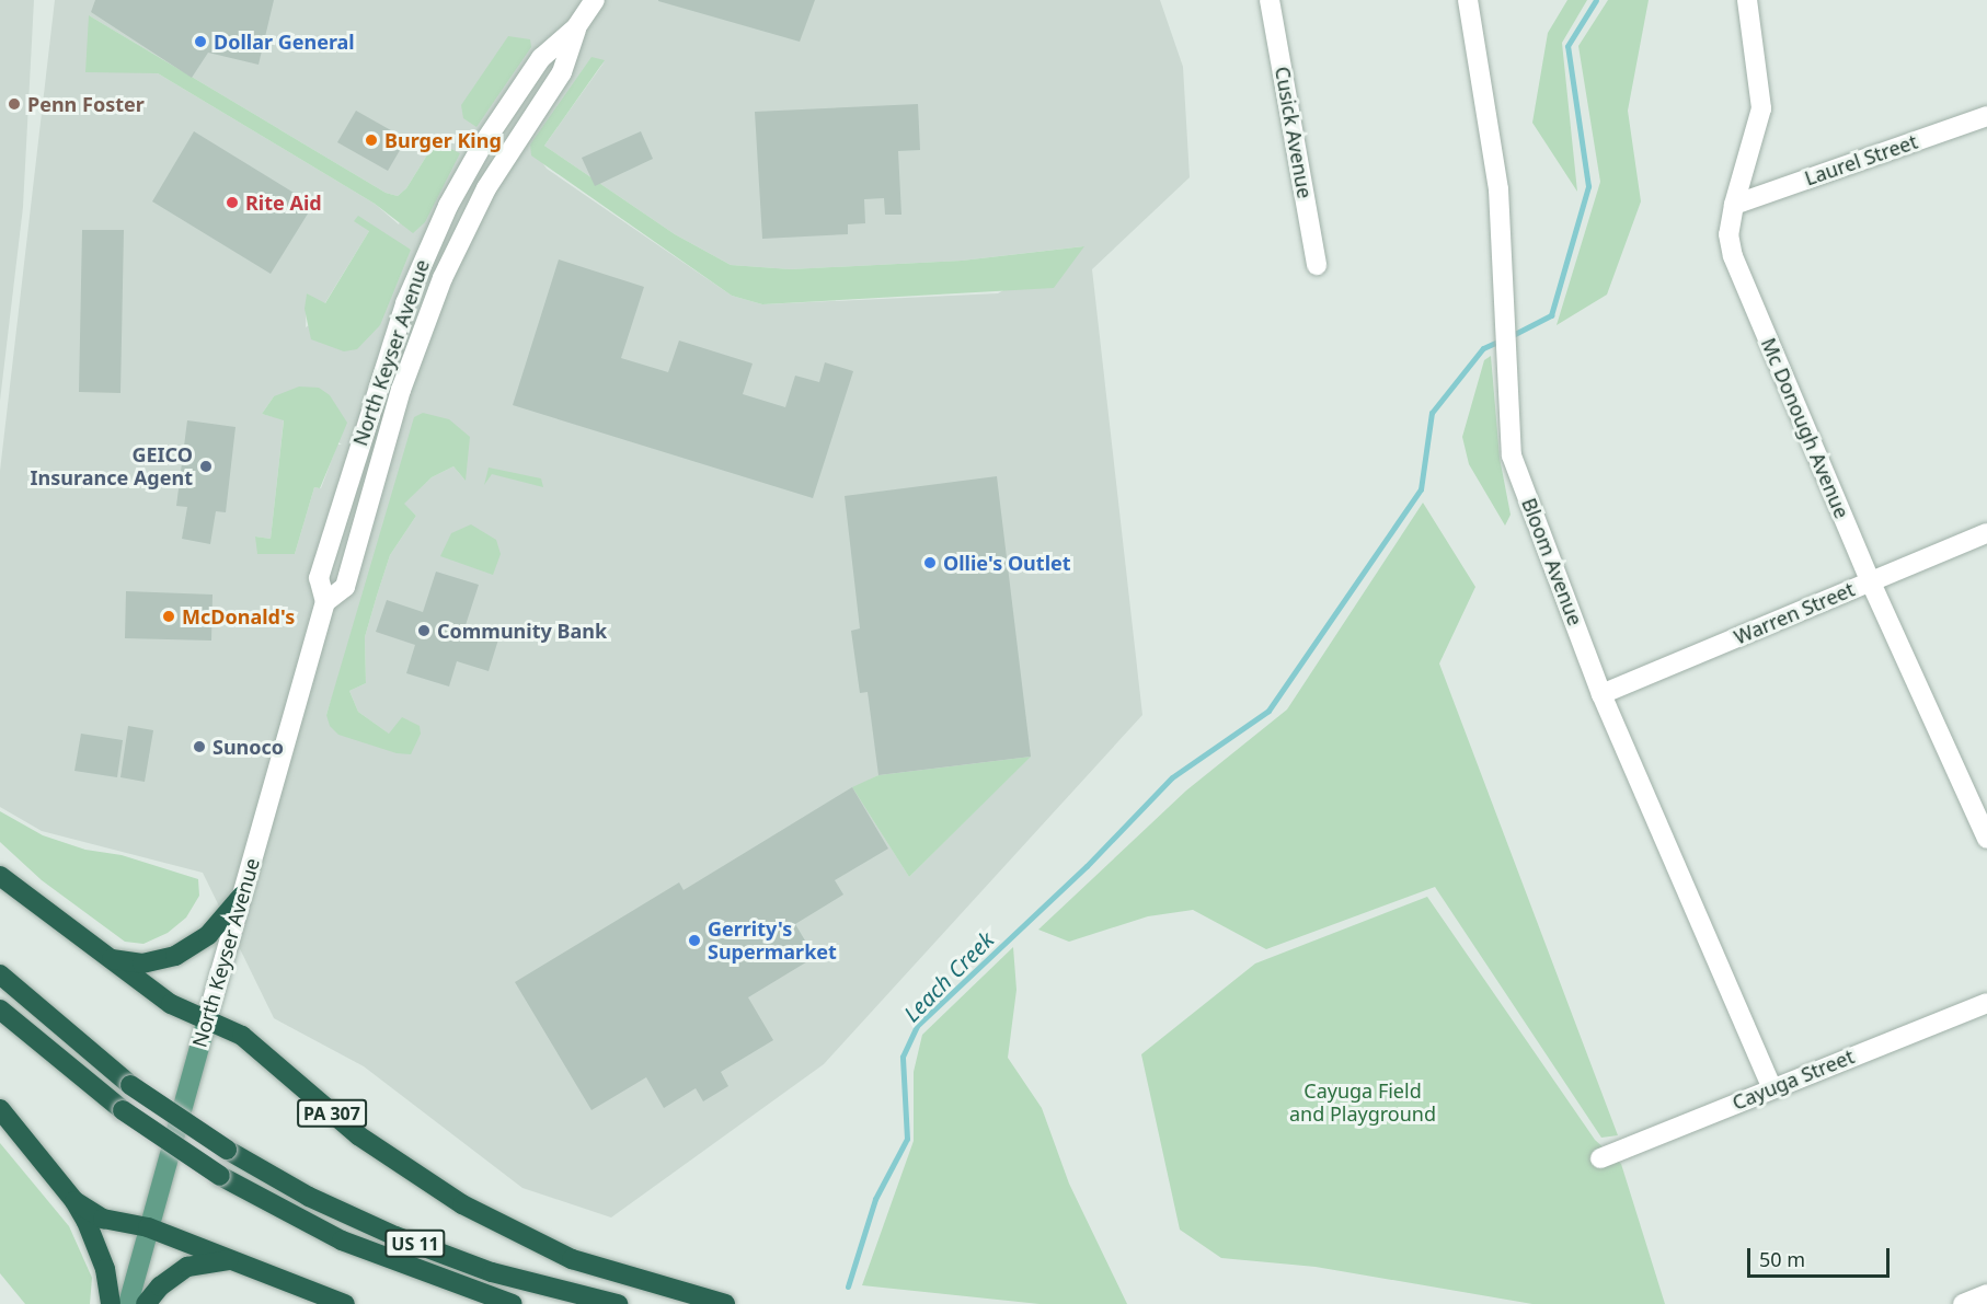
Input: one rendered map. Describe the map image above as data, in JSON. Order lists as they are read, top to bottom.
{
  "streets": {
    "highway": ["PA 307", "US 11"],
    "main road": ["North Keyser Avenue"],
    "street": [
      "Cusick Avenue",
      "Laurel Street",
      "Mc Donough Avenue",
      "Bloom Avenue",
      "Warren Street",
      "Cayuga Street"
    ]
  },
  "crossings": [
    ["Laurel Street", "Mc Donough Avenue"],
    ["North Keyser Avenue", "PA 307"],
    ["Mc Donough Avenue", "Warren Street"],
    ["Bloom Avenue", "Warren Street"],
    ["Bloom Avenue", "Cayuga Street"]
  ],
  "water": ["Leach Creek"],
  "parks": ["Cayuga Field and Playground"],
  "places": [
    "Dollar General",
    "Penn Foster",
    "Burger King",
    "Rite Aid",
    "GEICO Insurance Agent",
    "Ollie's Outlet",
    "McDonald's",
    "Community Bank",
    "Sunoco",
    "Gerrity's Supermarket"
  ],
  "scale_bar": "50 m"
}
